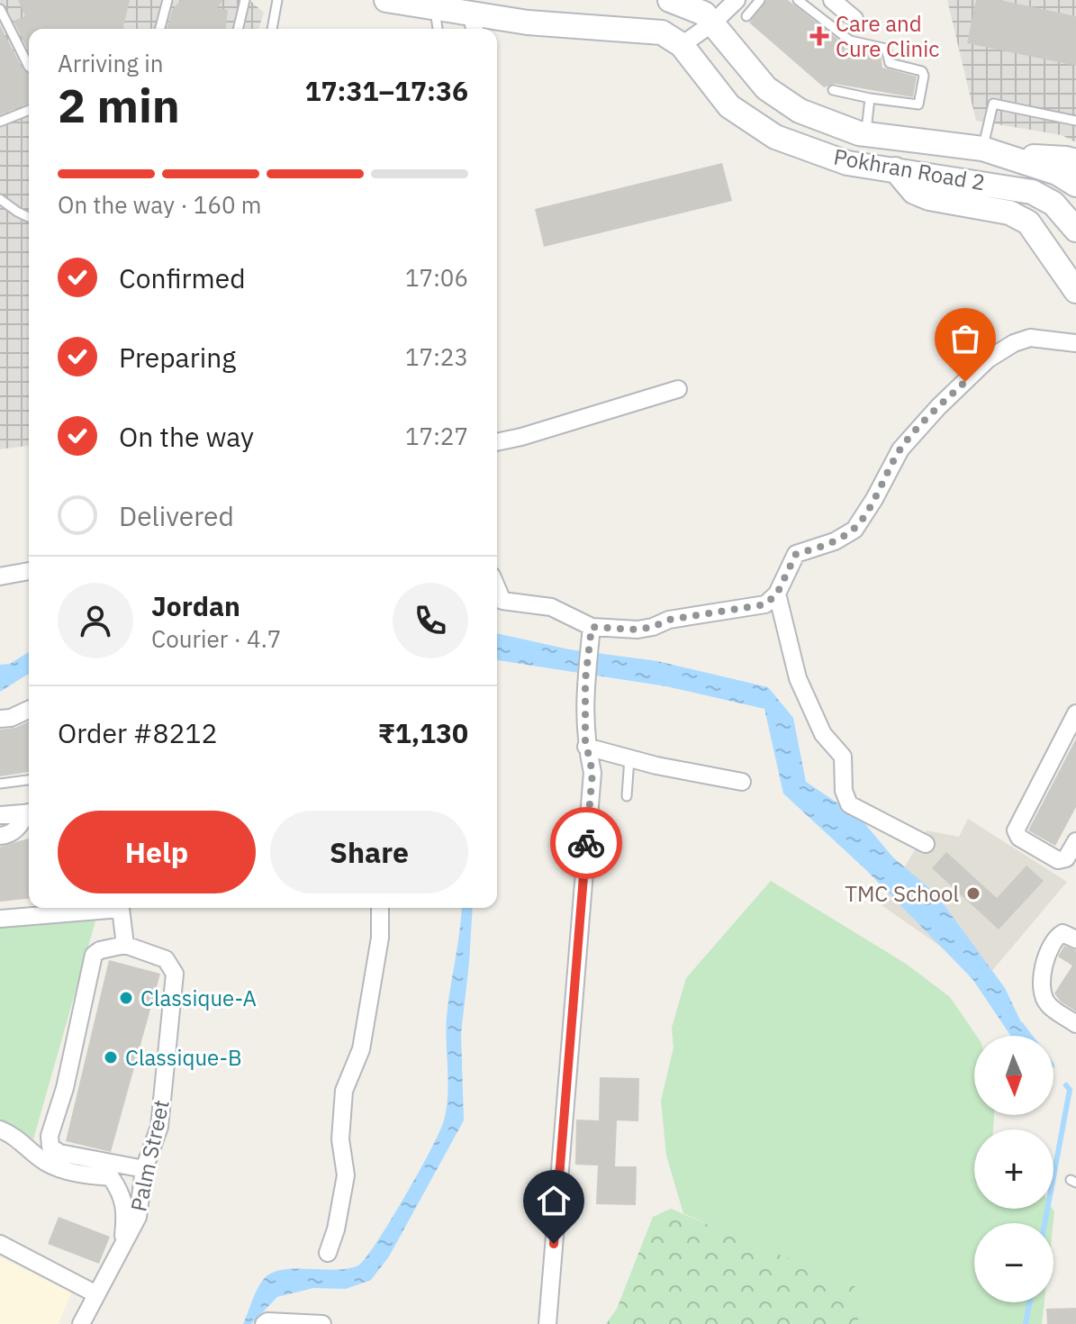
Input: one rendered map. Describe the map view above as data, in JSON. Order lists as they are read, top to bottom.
{
  "streets": {
    "main road": ["Pokhran Road 2"],
    "street": ["Palm Street"]
  },
  "places": {
    "health": ["Care and Cure Clinic"],
    "other": ["TMC School", "Classique-A", "Classique-B"]
  },
  "north": "bottom",
  "page": {
    "heading": ["2 min", "Arriving in", "17:31–17:36"],
    "panel": [
      "Jordan",
      "Courier · 4.7",
      "Order #8212",
      "₹1,130"
    ],
    "bar": "On the way · 160 m",
    "list": [
      ["Confirmed", "17:06"],
      ["Preparing", "17:23"],
      ["On the way", "17:27"],
      "Delivered"
    ],
    "buttons": ["Help", "Share"],
    "map_buttons": ["+", "−"]
  }
}
